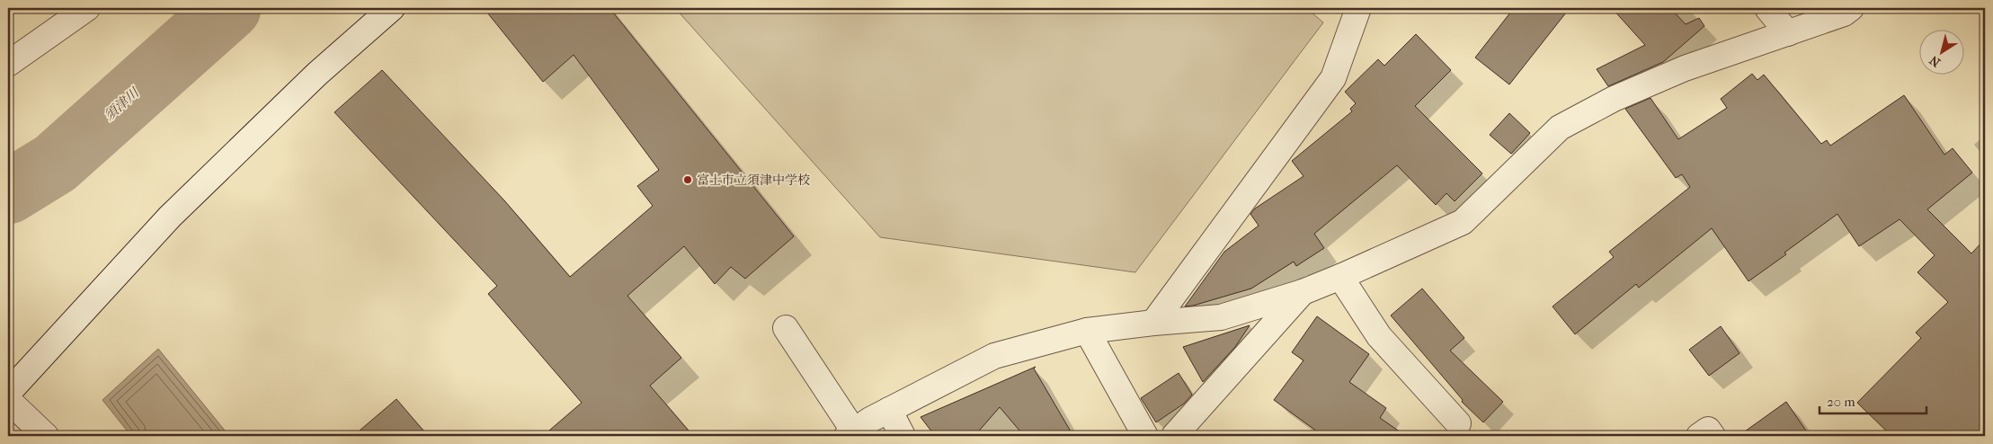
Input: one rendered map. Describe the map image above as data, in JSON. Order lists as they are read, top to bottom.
{
  "water": ["須津川"],
  "places": ["富士市立須津中学校"],
  "scale_bar": "20 m",
  "north": "bottom left"
}
